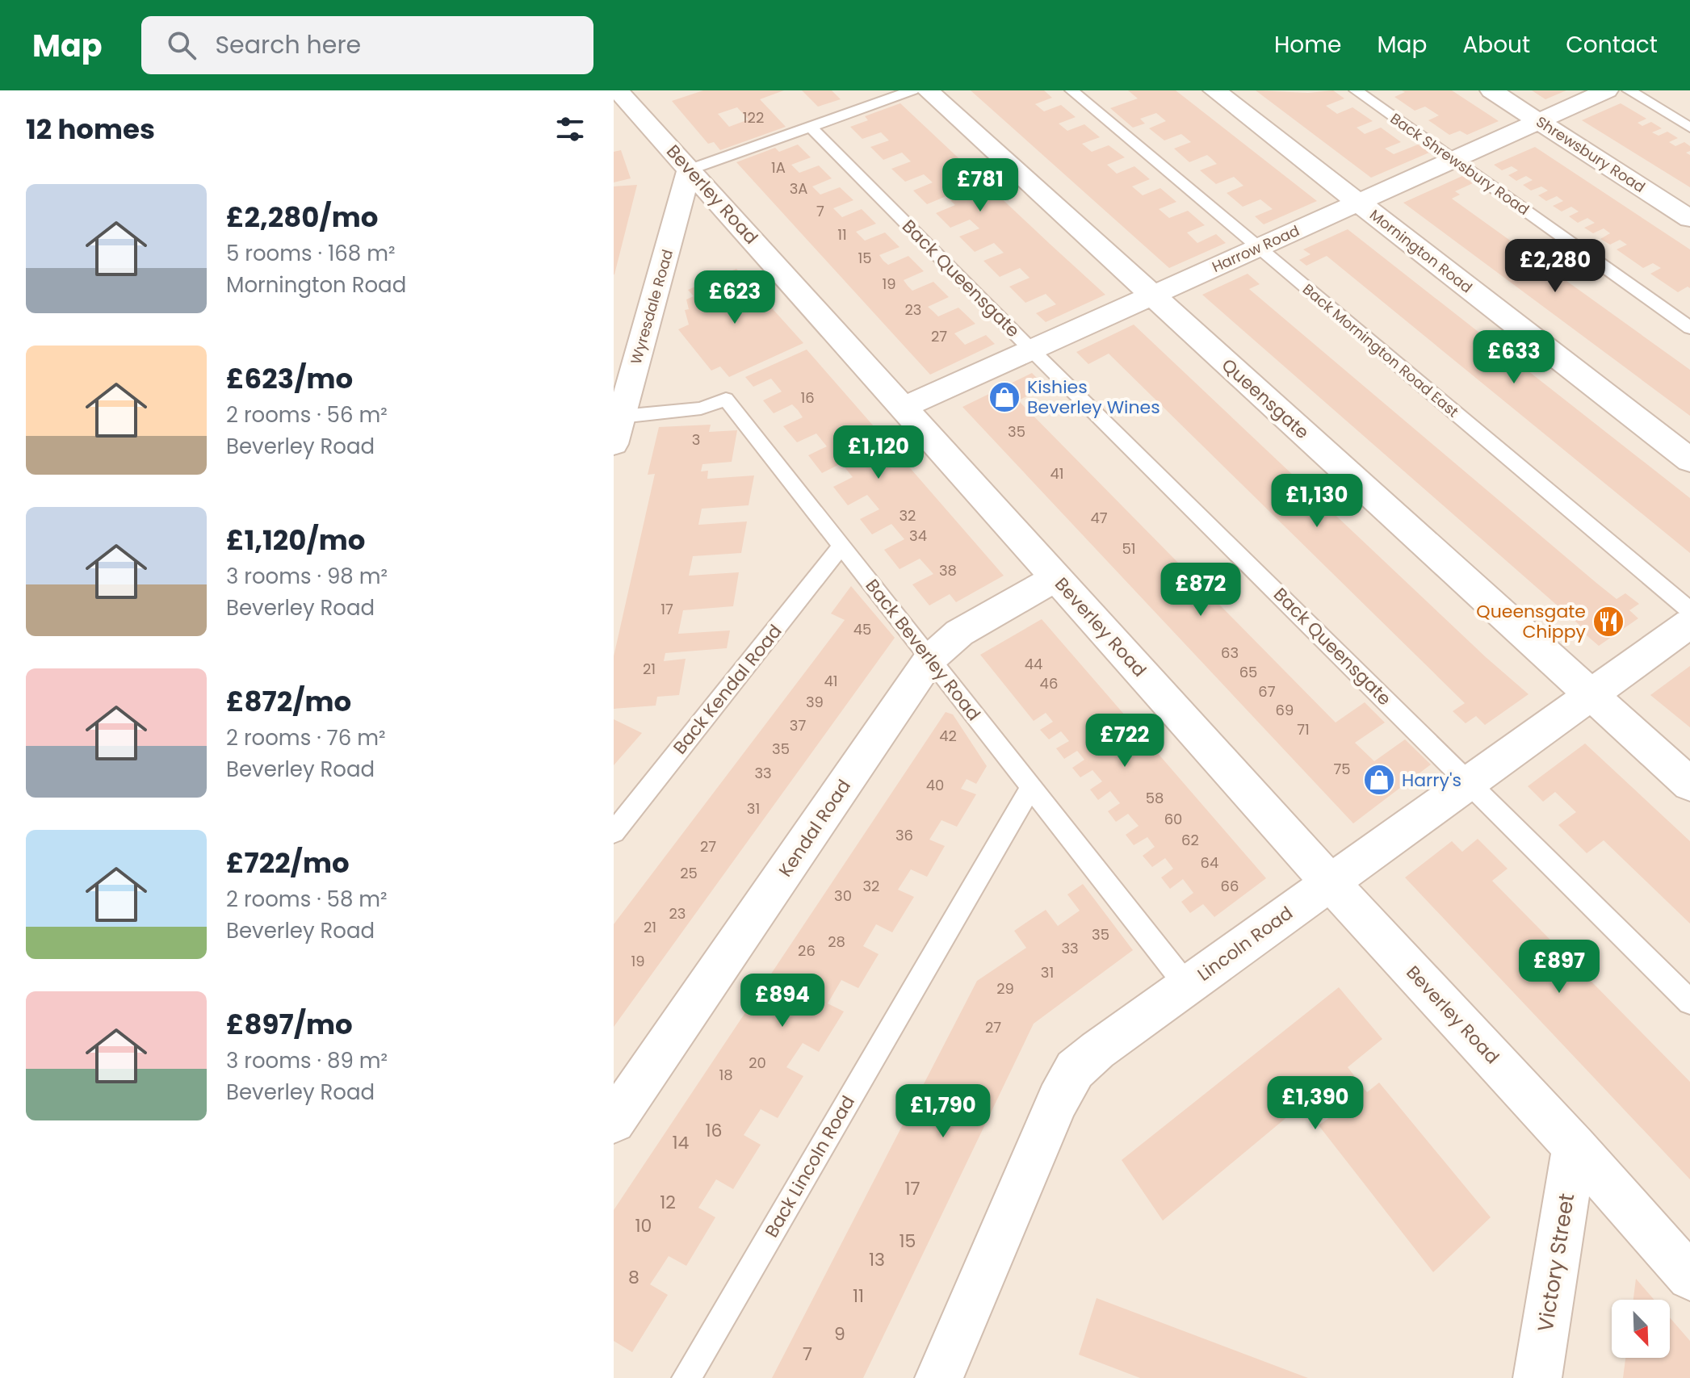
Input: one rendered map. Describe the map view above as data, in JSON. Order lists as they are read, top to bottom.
{
  "streets": {
    "street": [
      "Shrewsbury Road",
      "Beverley Road",
      "Harrow Road",
      "Mornington Road",
      "Wyresdale Road",
      "Queensgate",
      "Kendal Road",
      "Lincoln Road",
      "Victory Street"
    ],
    "lane": [
      "Back Shrewsbury Road",
      "Back Queensgate",
      "Back Mornington Road East",
      "Back Beverley Road",
      "Back Kendal Road",
      "Back Lincoln Road"
    ]
  },
  "crossings": [
    ["Shrewsbury Road", "Harrow Road"],
    ["Back Shrewsbury Road", "Harrow Road"],
    ["Beverley Road", "Harrow Road"],
    ["Beverley Road", "Wyresdale Road"],
    ["Beverley Road", "Kendal Road"],
    ["Beverley Road", "Lincoln Road"],
    ["Beverley Road", "Victory Street"],
    ["Harrow Road", "Mornington Road"],
    ["Harrow Road", "Back Queensgate"],
    ["Harrow Road", "Back Mornington Road East"],
    ["Harrow Road", "Queensgate"],
    ["Back Queensgate", "Lincoln Road"],
    ["Wyresdale Road", "Back Beverley Road"],
    ["Queensgate", "Lincoln Road"],
    ["Back Beverley Road", "Back Kendal Road"],
    ["Back Beverley Road", "Kendal Road"],
    ["Back Beverley Road", "Lincoln Road"],
    ["Back Beverley Road", "Back Lincoln Road"]
  ],
  "places": {
    "shop": ["Kishies Beverley Wines", "Harry's"],
    "restaurant": ["Queensgate Chippy"]
  },
  "house_numbers": [
    "122",
    "1A",
    "3A",
    "7",
    "11",
    "15",
    "19",
    "23",
    "27",
    "16",
    "35",
    "3",
    "41",
    "32",
    "47",
    "34",
    "51",
    "38",
    "17",
    "45",
    "63",
    "44",
    "21",
    "65",
    "41",
    "46",
    "67",
    "39",
    "69",
    "37",
    "71",
    "42",
    "35",
    "75",
    "33",
    "40",
    "58",
    "31",
    "60",
    "36",
    "62",
    "27",
    "64",
    "25",
    "32",
    "66",
    "30",
    "23",
    "21",
    "35",
    "28",
    "33",
    "26",
    "19",
    "31",
    "29",
    "27",
    "20",
    "18",
    "16",
    "14",
    "17",
    "12",
    "10",
    "15",
    "13",
    "8",
    "11",
    "9",
    "7"
  ],
  "north": "bottom right",
  "page": {
    "header": "Map",
    "search": "Search here",
    "nav": [
      "Home",
      "Map",
      "About",
      "Contact"
    ],
    "heading": "12 homes",
    "price": [
      "£781",
      "£2,280",
      "£623",
      "£633",
      "£1,120",
      "£1,130",
      "£872",
      "£722",
      "£897",
      "£894",
      "£1,390",
      "£1,790"
    ],
    "list": [
      {
        "name": "£2,280/mo",
        "note": "5 rooms · 168 m² · Mornington Road"
      },
      {
        "name": "£623/mo",
        "note": "2 rooms · 56 m² · Beverley Road"
      },
      {
        "name": "£1,120/mo",
        "note": "3 rooms · 98 m² · Beverley Road"
      },
      {
        "name": "£872/mo",
        "note": "2 rooms · 76 m² · Beverley Road"
      },
      {
        "name": "£722/mo",
        "note": "2 rooms · 58 m² · Beverley Road"
      },
      {
        "name": "£897/mo",
        "note": "3 rooms · 89 m² · Beverley Road"
      }
    ]
  }
}
